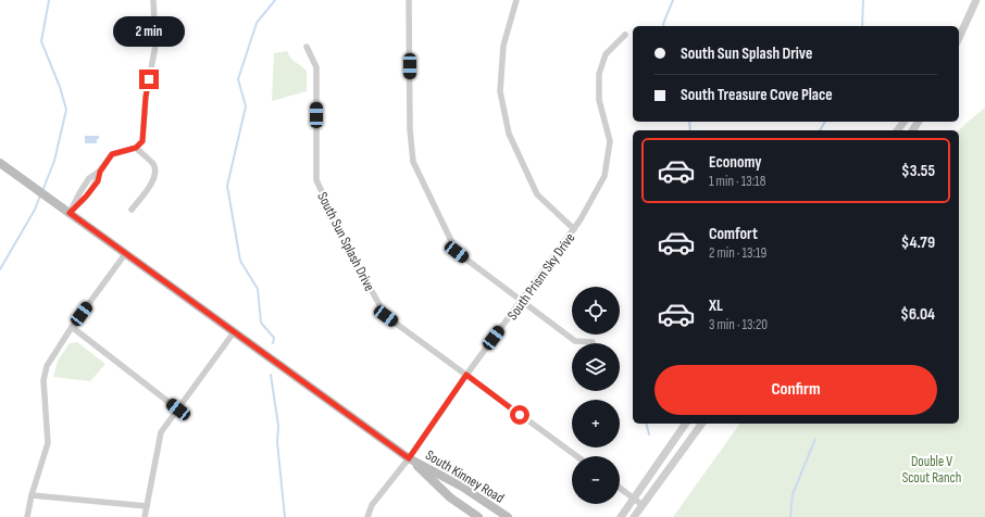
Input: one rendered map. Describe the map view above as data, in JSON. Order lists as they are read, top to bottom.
{
  "streets": {
    "main road": ["South Kinney Road"],
    "street": ["South Sun Splash Drive", "South Prism Sky Drive"]
  },
  "crossings": [
    ["South Sun Splash Drive", "South Prism Sky Drive"],
    ["South Prism Sky Drive", "South Kinney Road"]
  ],
  "parks": ["Double V Scout Ranch"],
  "page": {
    "bubble": "2 min",
    "banner": ["South Sun Splash Drive", "South Treasure Cove Place"],
    "list": [
      {
        "name": "Economy",
        "note": "1 min · 13:18",
        "value": "$3.55"
      },
      {
        "name": "Comfort",
        "note": "2 min · 13:19",
        "value": "$4.79"
      },
      {
        "name": "XL",
        "note": "3 min · 13:20",
        "value": "$6.04"
      }
    ],
    "map_buttons": ["+", "−"],
    "buttons": "Confirm"
  }
}
